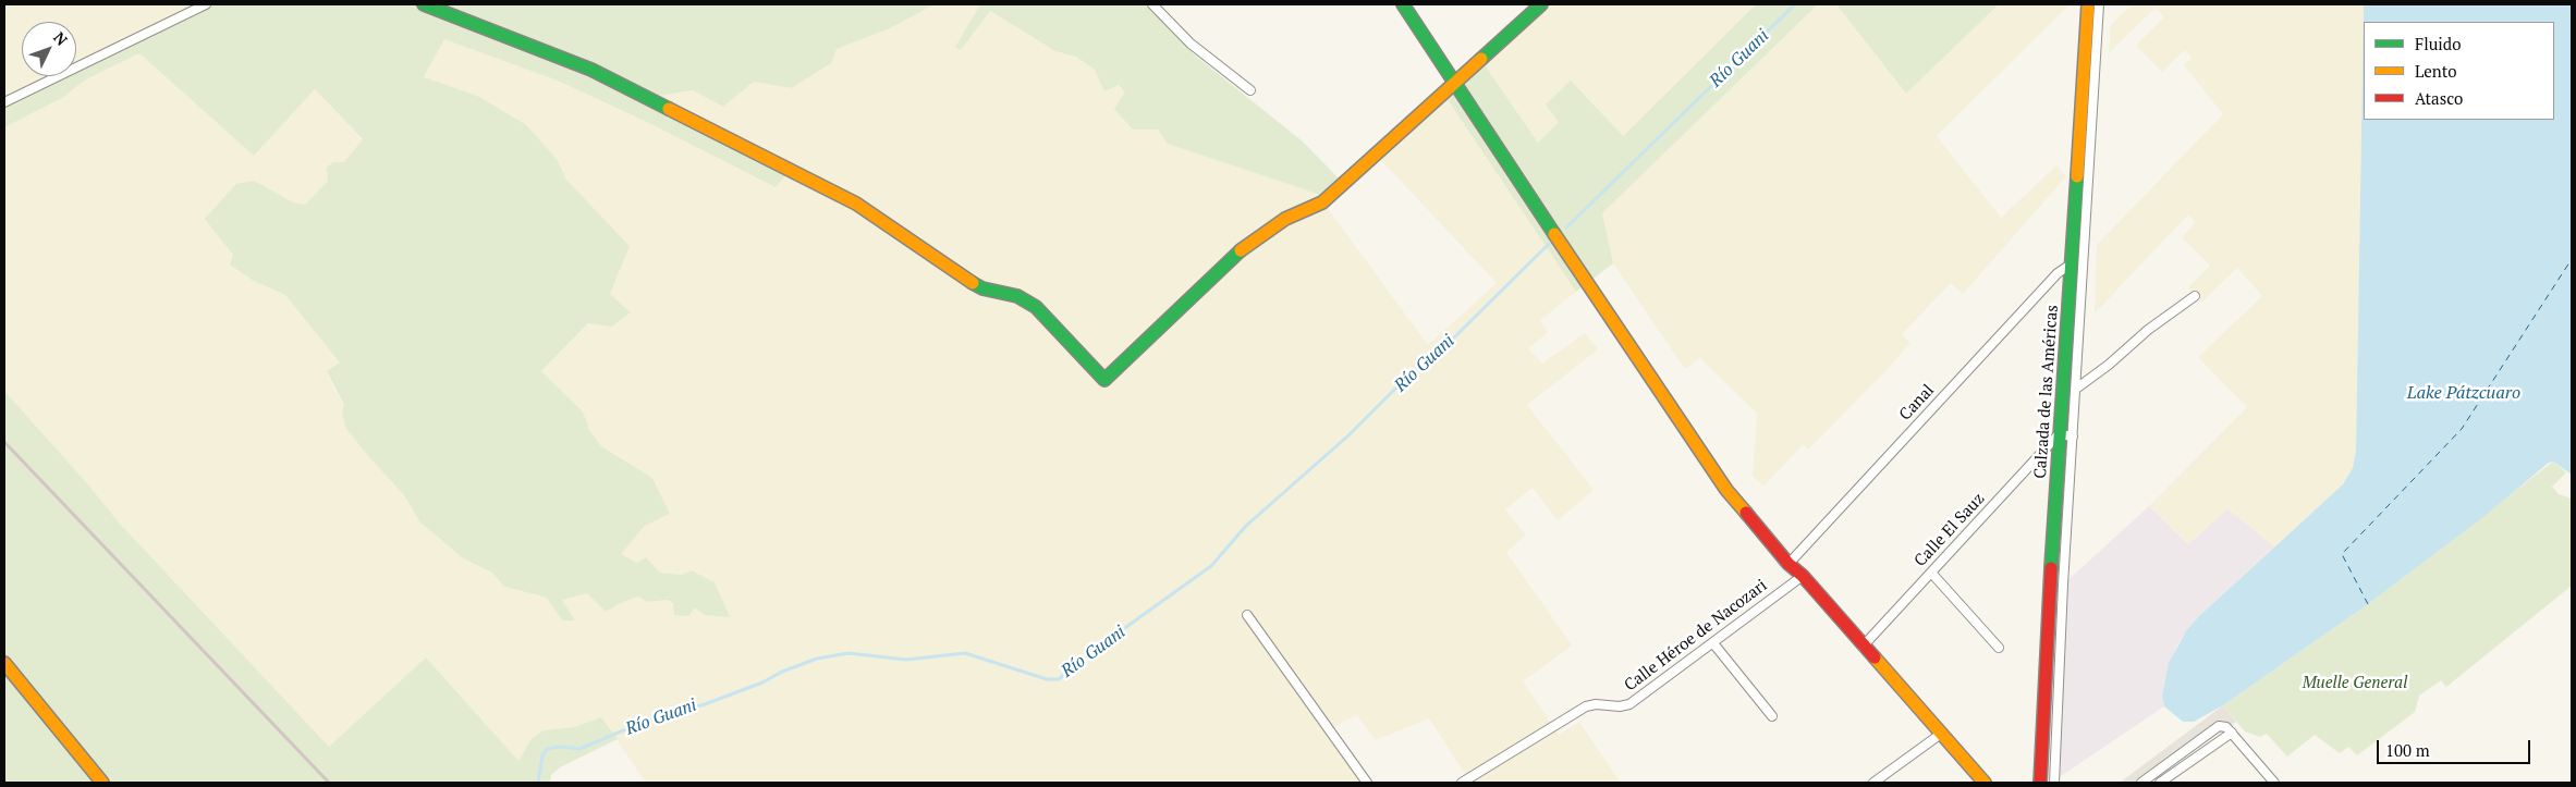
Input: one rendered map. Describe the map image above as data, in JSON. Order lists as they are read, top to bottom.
{
  "streets": {
    "street": [
      "Calzada de las Américas",
      "Canal",
      "Calle El Sauz",
      "Calle Héroe de Nacozari"
    ]
  },
  "crossings": [
    ["Calzada de las Américas", "Canal"],
    ["Calzada de las Américas", "Calle El Sauz"]
  ],
  "water": ["Río Guani", "Lake Pátzcuaro"],
  "parks": ["Muelle General"],
  "legend": ["Fluido", "Lento", "Atasco"],
  "scale_bar": "100 m",
  "north": "top right"
}
